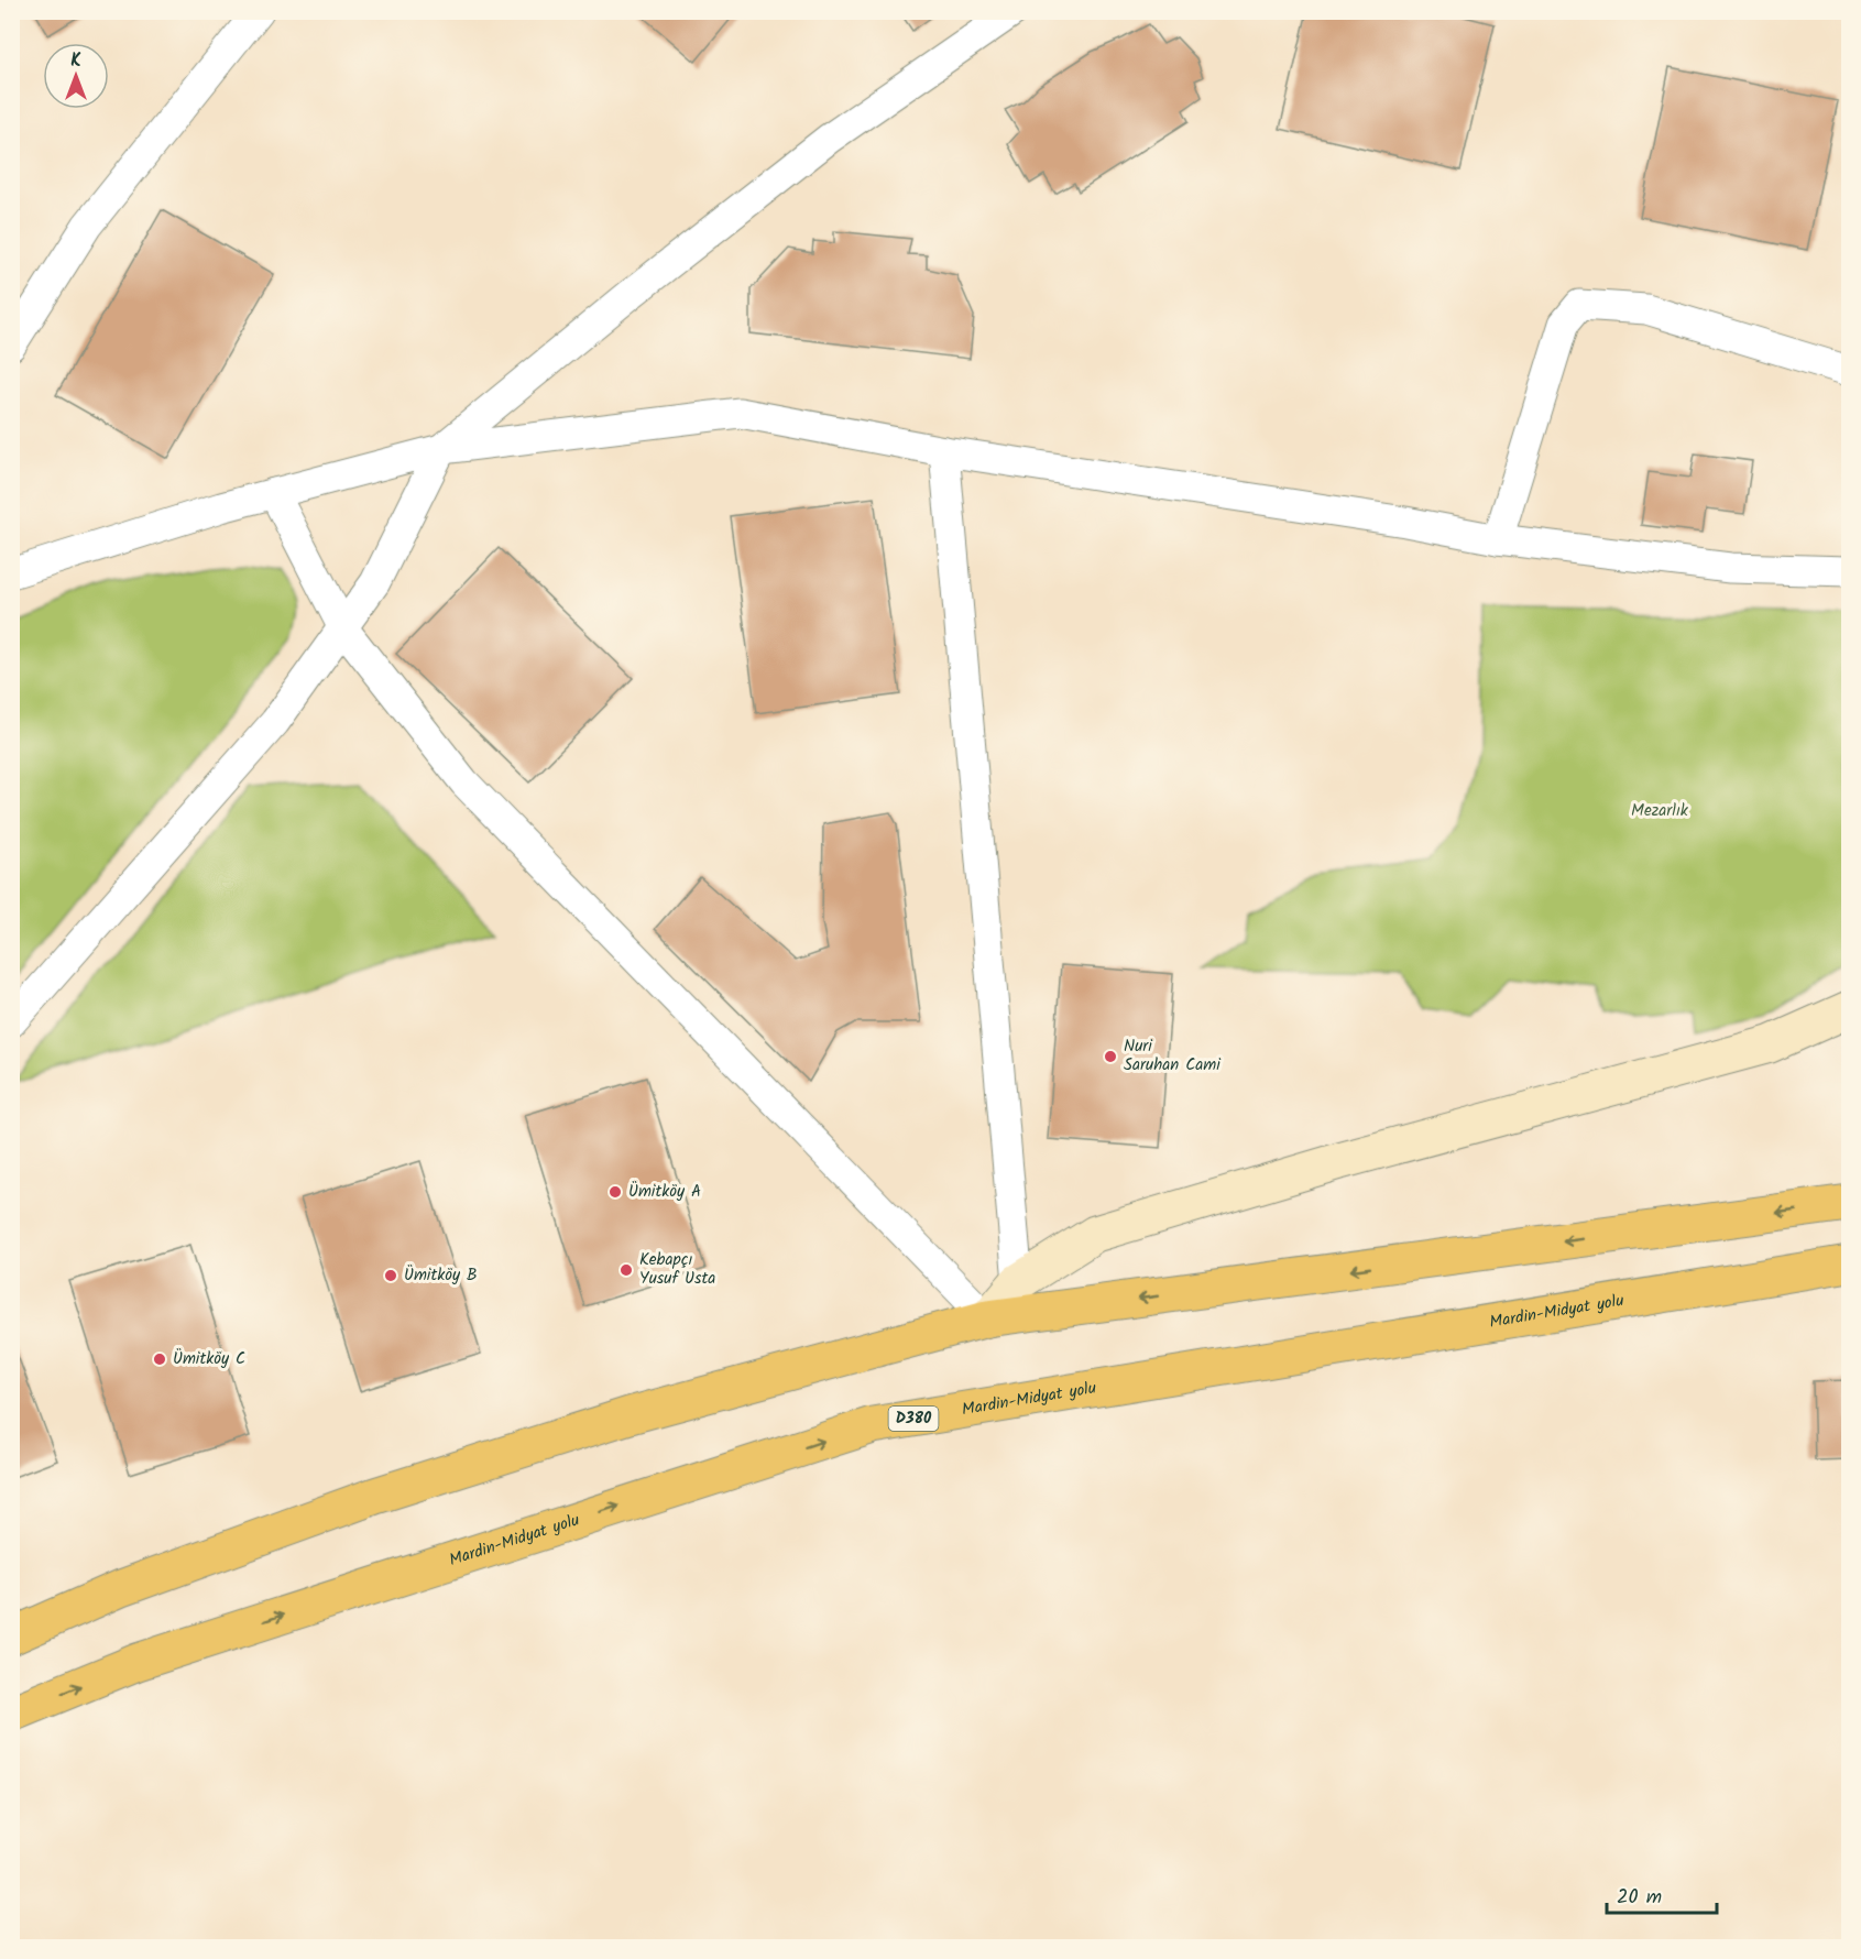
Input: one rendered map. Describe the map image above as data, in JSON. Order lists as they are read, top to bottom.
{
  "streets": {
    "highway": ["Mardin-Midyat yolu", "D380"]
  },
  "parks": ["Mezarlık"],
  "places": [
    "Nuri Saruhan Cami",
    "Ümitköy A",
    "Kebapçı Yusuf Usta",
    "Ümitköy B",
    "Ümitköy C"
  ],
  "scale_bar": "20 m",
  "north": "top"
}
